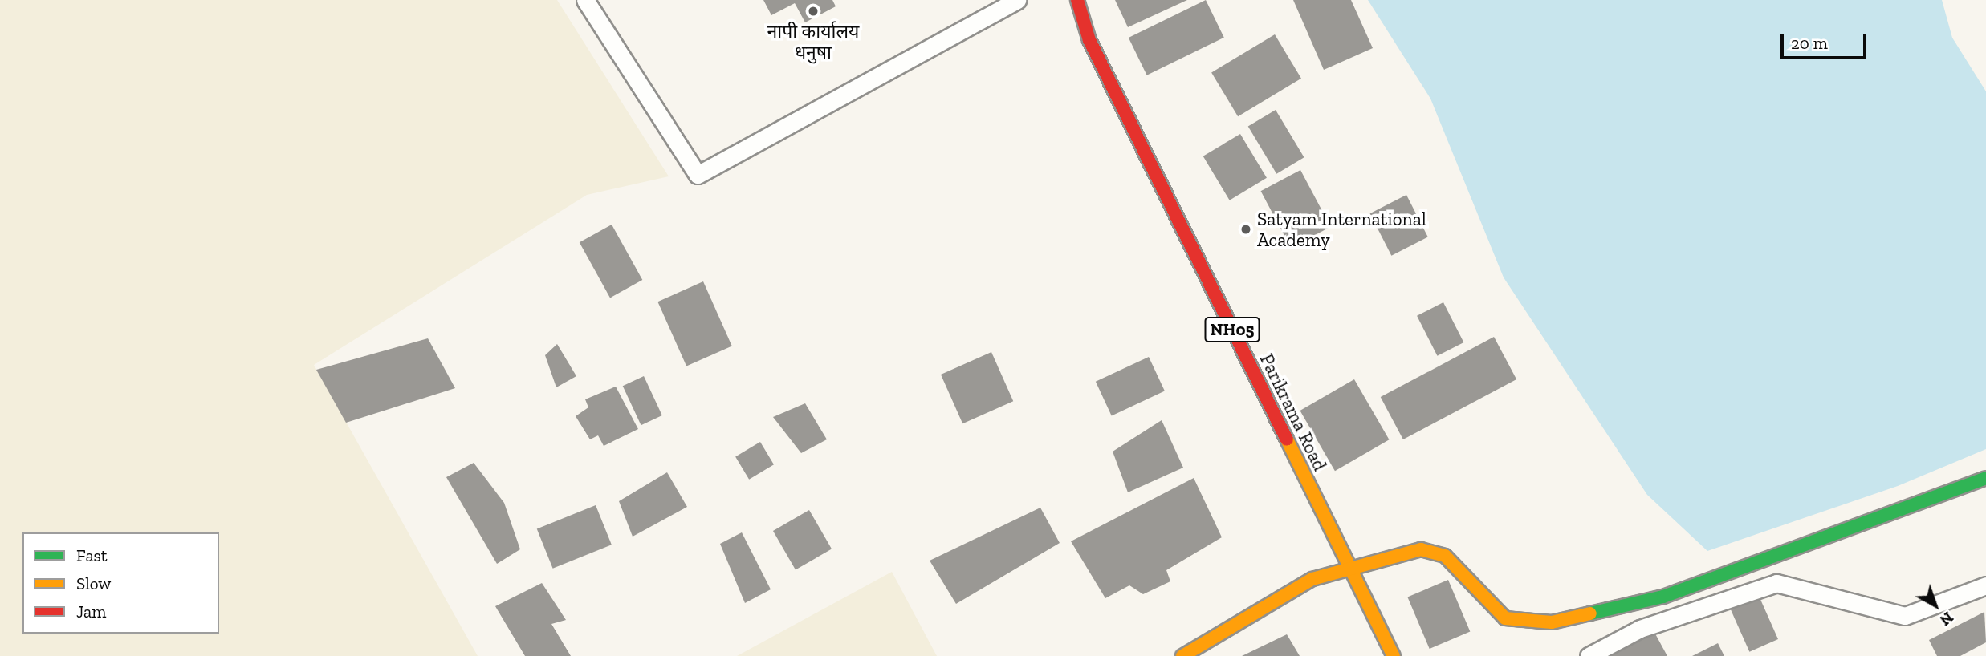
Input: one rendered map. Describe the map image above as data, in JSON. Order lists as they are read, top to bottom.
{
  "streets": {
    "street": ["NH05", "Parikrama Road"]
  },
  "places": ["नापी कार्यालय धनुषा", "Satyam International Academy"],
  "legend": ["Fast", "Slow", "Jam"],
  "scale_bar": "20 m",
  "north": "bottom right"
}
